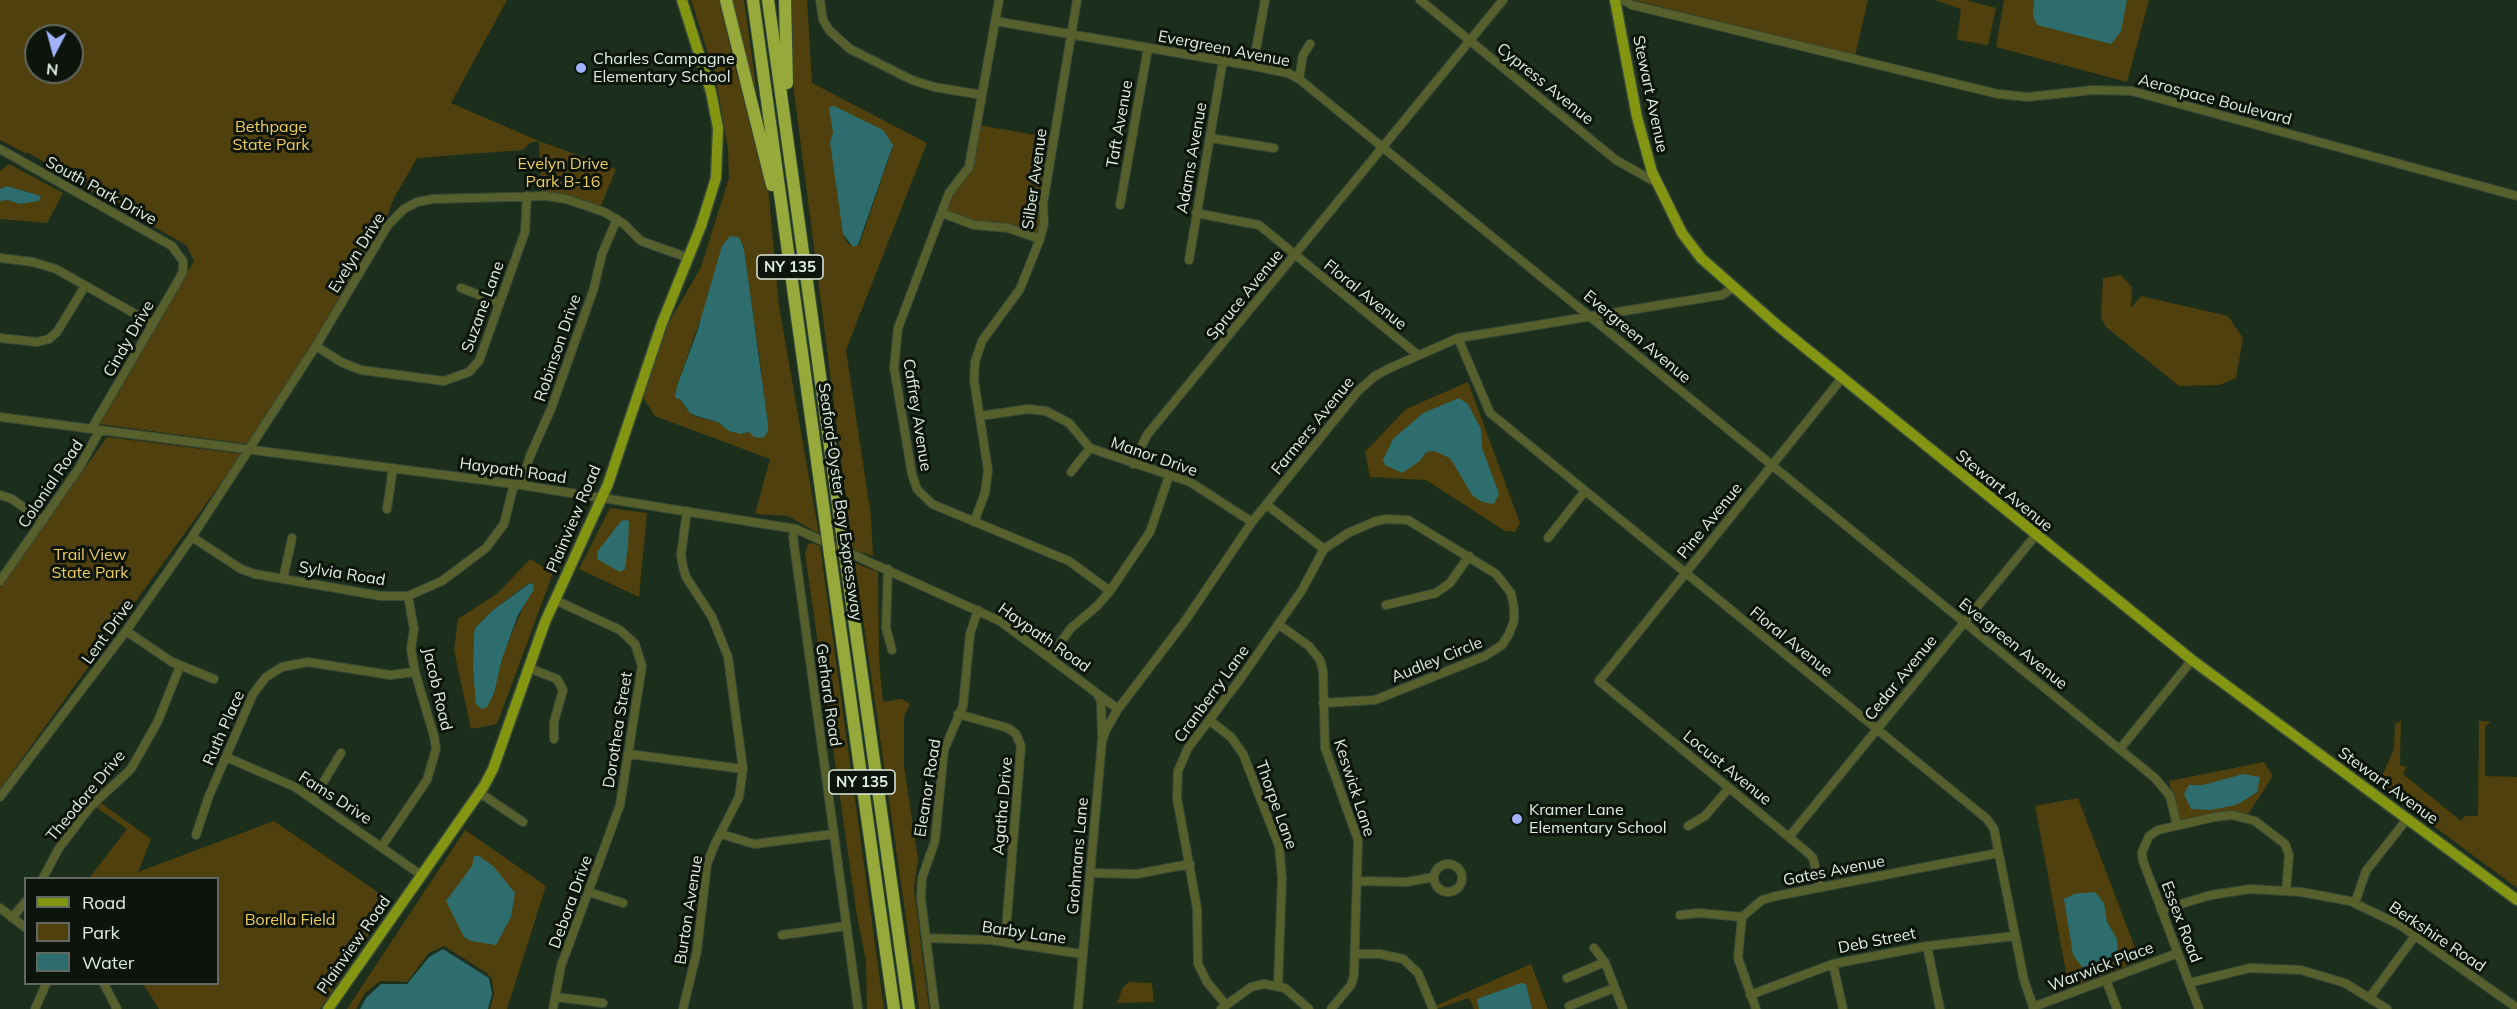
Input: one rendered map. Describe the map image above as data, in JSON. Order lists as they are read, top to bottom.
{
  "streets": {
    "highway": ["NY 135", "Seaford-Oyster Bay Expressway"],
    "main road": ["Stewart Avenue", "Plainview Road"],
    "street": [
      "Evergreen Avenue",
      "Cypress Avenue",
      "Aerospace Boulevard",
      "Taft Avenue",
      "Adams Avenue",
      "Silber Avenue",
      "South Park Drive",
      "Evelyn Drive",
      "Spruce Avenue",
      "Floral Avenue",
      "Suzane Lane",
      "Cindy Drive",
      "Robinson Drive",
      "Caffrey Avenue",
      "Farmers Avenue",
      "Manor Drive",
      "Haypath Road",
      "Colonial Road",
      "Pine Avenue",
      "Sylvia Road",
      "Lent Drive",
      "Audley Circle",
      "Cedar Avenue",
      "Jacob Road",
      "Cranberry Lane",
      "Gerhard Road",
      "Ruth Place",
      "Dorothea Street",
      "Locust Avenue",
      "Eleanor Road",
      "Keswick Lane",
      "Theodore Drive",
      "Fams Drive",
      "Thorpe Lane",
      "Agatha Drive",
      "Grohmans Lane",
      "Gates Avenue",
      "Debora Drive",
      "Burton Avenue",
      "Essex Road",
      "Barby Lane",
      "Berkshire Road",
      "Deb Street",
      "Warwick Place"
    ]
  },
  "crossings": [
    ["Evergreen Avenue", "Taft Avenue"],
    ["Evergreen Avenue", "Adams Avenue"],
    ["Evergreen Avenue", "Silber Avenue"],
    ["Evergreen Avenue", "Spruce Avenue"],
    ["Evergreen Avenue", "Caffrey Avenue"],
    ["Evergreen Avenue", "Farmers Avenue"],
    ["Evergreen Avenue", "Pine Avenue"],
    ["Evergreen Avenue", "Cedar Avenue"],
    ["Evergreen Avenue", "Essex Road"],
    ["Cypress Avenue", "Stewart Avenue"],
    ["Cypress Avenue", "Spruce Avenue"],
    ["Stewart Avenue", "Farmers Avenue"],
    ["Stewart Avenue", "Pine Avenue"],
    ["Stewart Avenue", "Cedar Avenue"],
    ["Adams Avenue", "Floral Avenue"],
    ["Silber Avenue", "Caffrey Avenue"],
    ["Silber Avenue", "Manor Drive"],
    ["South Park Drive", "Cindy Drive"],
    ["Evelyn Drive", "Suzane Lane"],
    ["Evelyn Drive", "Robinson Drive"],
    ["Evelyn Drive", "Haypath Road"],
    ["Evelyn Drive", "Plainview Road"],
    ["Evelyn Drive", "Lent Drive"],
    ["Spruce Avenue", "Floral Avenue"],
    ["Spruce Avenue", "Manor Drive"],
    ["Floral Avenue", "Farmers Avenue"],
    ["Floral Avenue", "Pine Avenue"],
    ["Floral Avenue", "Cedar Avenue"],
    ["Floral Avenue", "Gates Avenue"],
    ["Floral Avenue", "Deb Street"],
    ["Floral Avenue", "Warwick Place"],
    ["Cindy Drive", "Haypath Road"],
    ["Cindy Drive", "Colonial Road"],
    ["Robinson Drive", "Haypath Road"],
    ["Robinson Drive", "Sylvia Road"],
    ["Farmers Avenue", "Manor Drive"],
    ["Farmers Avenue", "Haypath Road"],
    ["Farmers Avenue", "Grohmans Lane"],
    ["Haypath Road", "Colonial Road"],
    ["Haypath Road", "Plainview Road"],
    ["Haypath Road", "Sylvia Road"],
    ["Haypath Road", "Lent Drive"],
    ["Haypath Road", "Gerhard Road"],
    ["Haypath Road", "Eleanor Road"],
    ["Haypath Road", "Grohmans Lane"],
    ["Haypath Road", "Burton Avenue"],
    ["Plainview Road", "Dorothea Street"],
    ["Plainview Road", "Fams Drive"],
    ["Pine Avenue", "Locust Avenue"],
    ["Sylvia Road", "Lent Drive"],
    ["Sylvia Road", "Jacob Road"],
    ["Audley Circle", "Cranberry Lane"],
    ["Audley Circle", "Keswick Lane"],
    ["Cedar Avenue", "Locust Avenue"],
    ["Jacob Road", "Ruth Place"],
    ["Jacob Road", "Fams Drive"],
    ["Cranberry Lane", "Keswick Lane"],
    ["Cranberry Lane", "Thorpe Lane"],
    ["Ruth Place", "Fams Drive"],
    ["Dorothea Street", "Debora Drive"],
    ["Locust Avenue", "Gates Avenue"],
    ["Eleanor Road", "Agatha Drive"],
    ["Eleanor Road", "Barby Lane"],
    ["Agatha Drive", "Barby Lane"],
    ["Grohmans Lane", "Barby Lane"],
    ["Essex Road", "Berkshire Road"],
    ["Essex Road", "Warwick Place"]
  ],
  "parks": [
    "Bethpage State Park",
    "Evelyn Drive Park B-16",
    "Trail View State Park",
    "Borella Field"
  ],
  "places": ["Charles Campagne Elementary School", "Kramer Lane Elementary School"],
  "legend": ["Road", "Park", "Water"],
  "north": "bottom"
}
